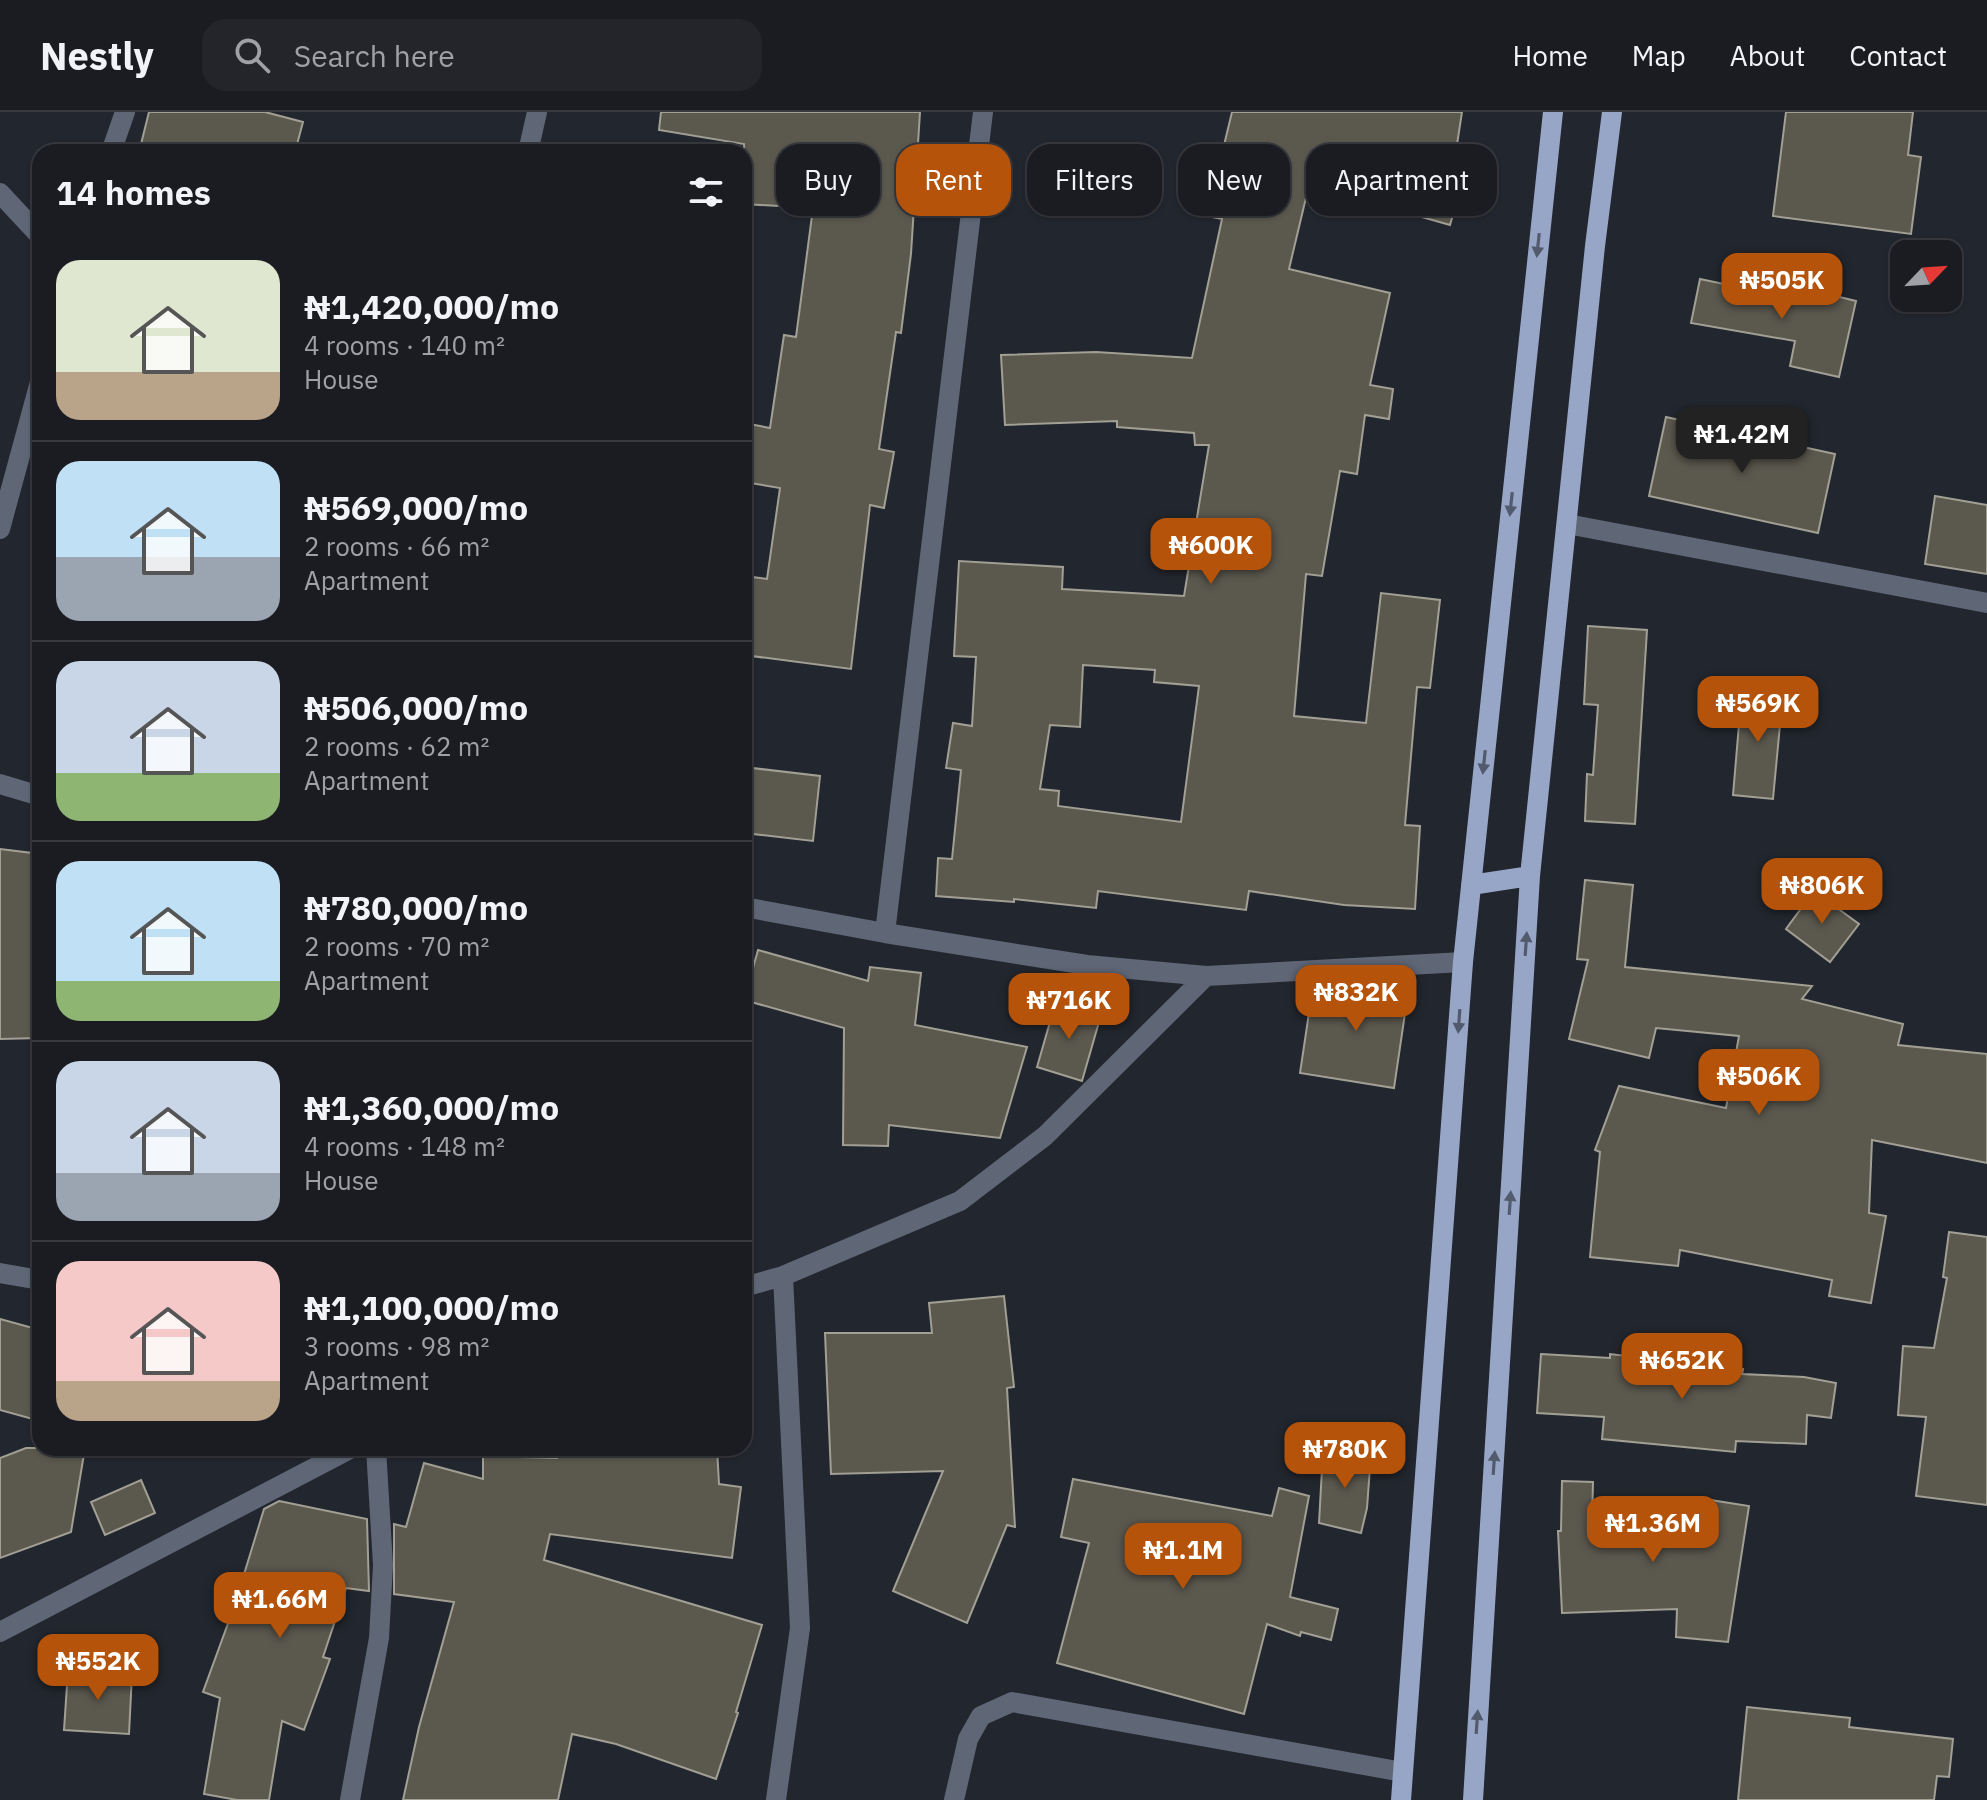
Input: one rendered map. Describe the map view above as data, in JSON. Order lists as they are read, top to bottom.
{
  "north": "top right",
  "page": {
    "header": "Nestly",
    "search": "Search here",
    "nav": [
      "Home",
      "Map",
      "About",
      "Contact"
    ],
    "chip": [
      "Buy",
      "Rent",
      "Filters",
      "New",
      "Apartment"
    ],
    "heading": "14 homes",
    "list": [
      {
        "name": "₦1,420,000/mo",
        "note": "4 rooms · 140 m² · House"
      },
      {
        "name": "₦569,000/mo",
        "note": "2 rooms · 66 m² · Apartment"
      },
      {
        "name": "₦506,000/mo",
        "note": "2 rooms · 62 m² · Apartment"
      },
      {
        "name": "₦780,000/mo",
        "note": "2 rooms · 70 m² · Apartment"
      },
      {
        "name": "₦1,360,000/mo",
        "note": "4 rooms · 148 m² · House"
      },
      {
        "name": "₦1,100,000/mo",
        "note": "3 rooms · 98 m² · Apartment"
      }
    ],
    "price": [
      "₦505K",
      "₦1.42M",
      "₦600K",
      "₦569K",
      "₦806K",
      "₦832K",
      "₦716K",
      "₦506K",
      "₦652K",
      "₦780K",
      "₦1.36M",
      "₦1.1M",
      "₦1.66M",
      "₦552K"
    ]
  }
}
